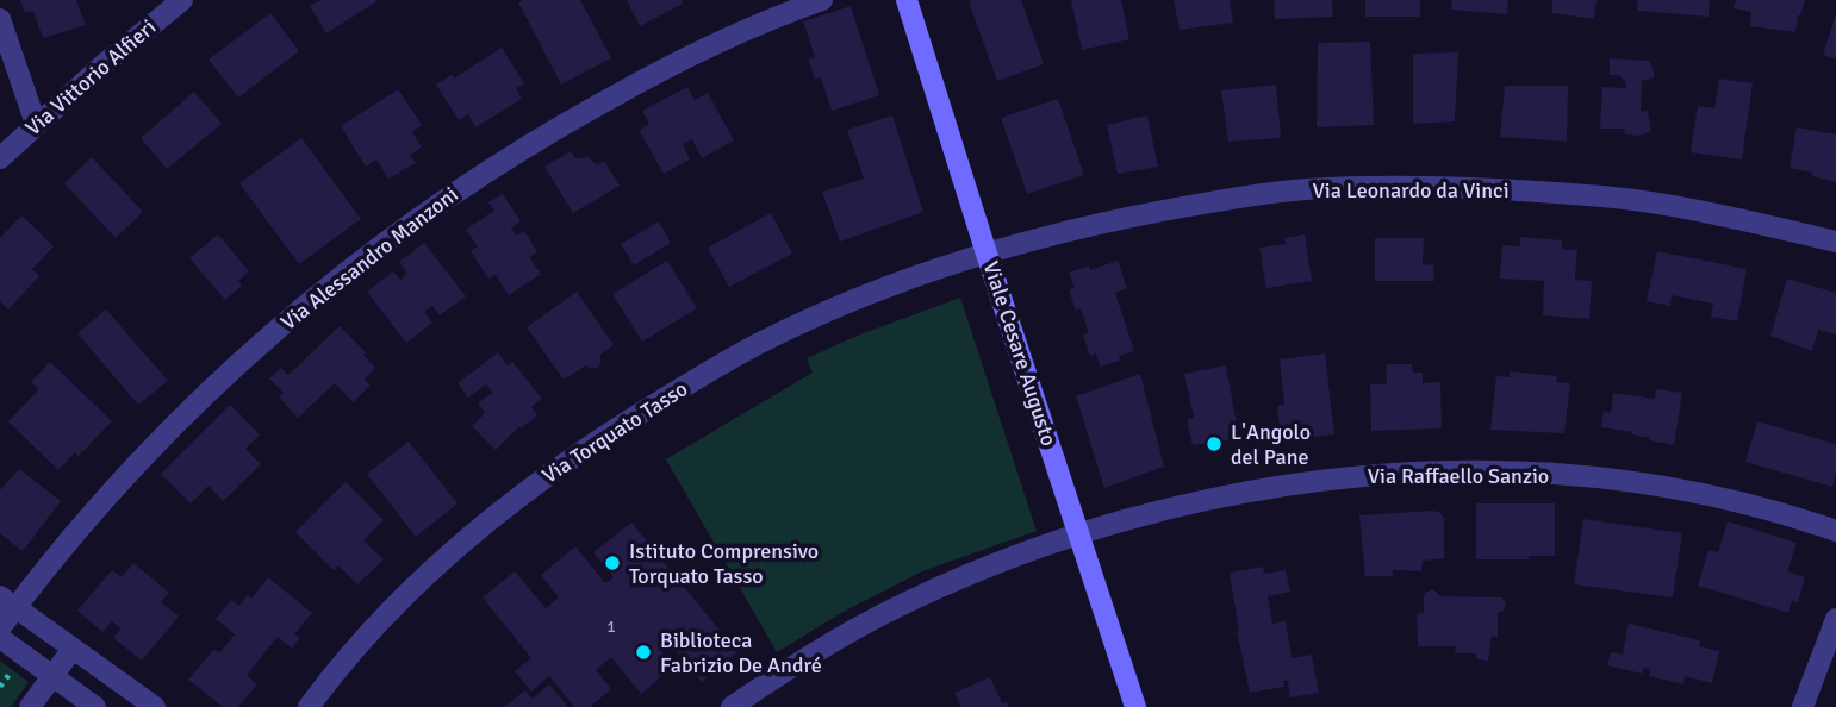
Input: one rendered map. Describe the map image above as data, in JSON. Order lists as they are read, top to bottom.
{
  "streets": {
    "main road": ["Viale Cesare Augusto"],
    "street": [
      "Via Vittorio Alfieri",
      "Via Leonardo da Vinci",
      "Via Alessandro Manzoni",
      "Via Torquato Tasso",
      "Via Raffaello Sanzio"
    ]
  },
  "crossings": [
    ["Via Leonardo da Vinci", "Viale Cesare Augusto"],
    ["Via Leonardo da Vinci", "Via Torquato Tasso"],
    ["Viale Cesare Augusto", "Via Torquato Tasso"],
    ["Viale Cesare Augusto", "Via Raffaello Sanzio"]
  ],
  "places": ["L'Angolo del Pane", "Istituto Comprensivo Torquato Tasso", "Biblioteca Fabrizio De André"],
  "house_numbers": ["1"]
}
